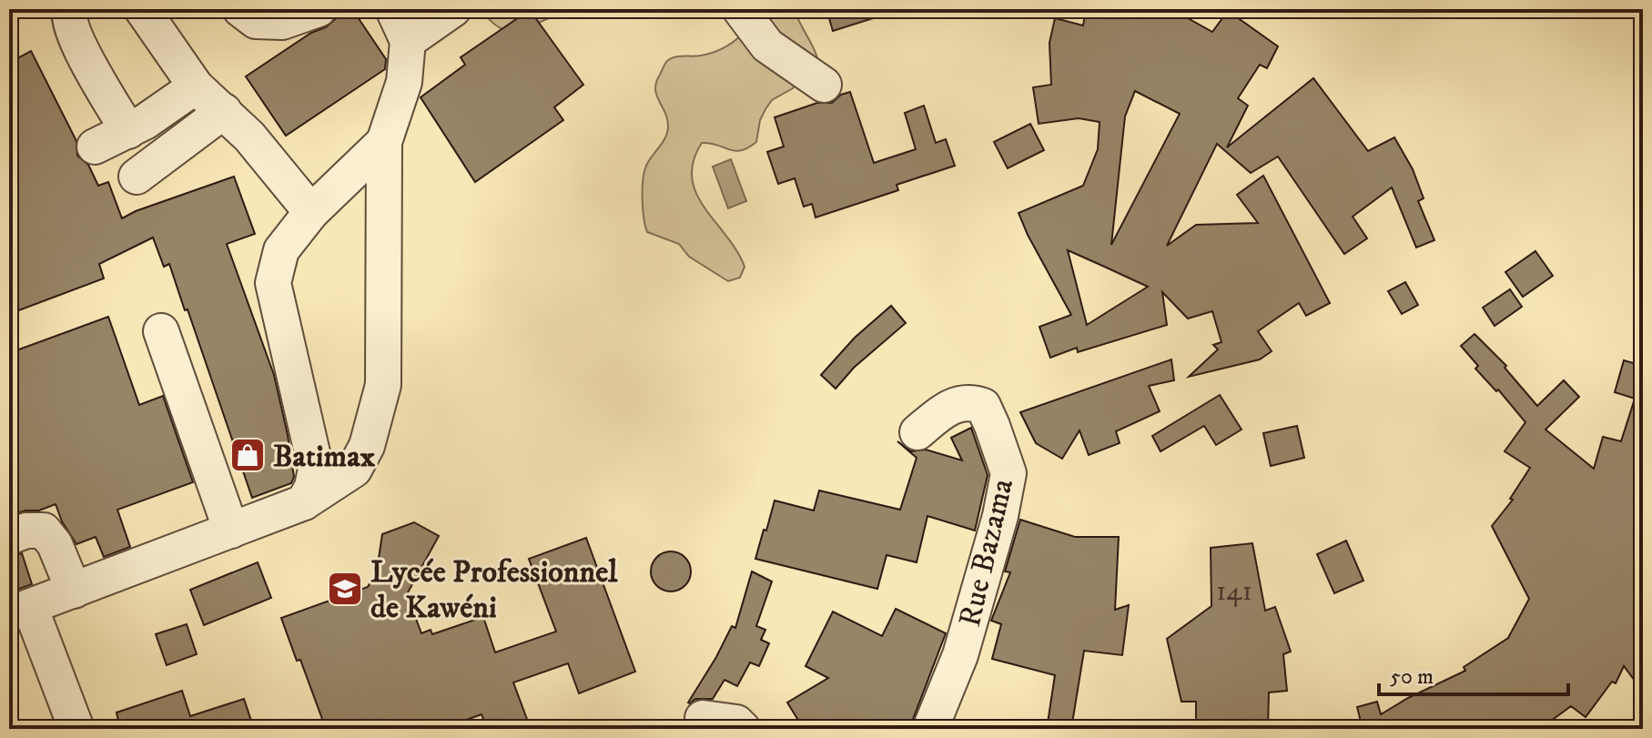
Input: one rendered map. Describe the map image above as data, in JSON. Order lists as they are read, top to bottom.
{
  "streets": {
    "street": ["Rue Bazama"]
  },
  "places": {
    "shop": ["Batimax"],
    "school or university": ["Lycée Professionnel de Kawéni"]
  },
  "house_numbers": ["141"],
  "scale_bar": "50 m"
}
